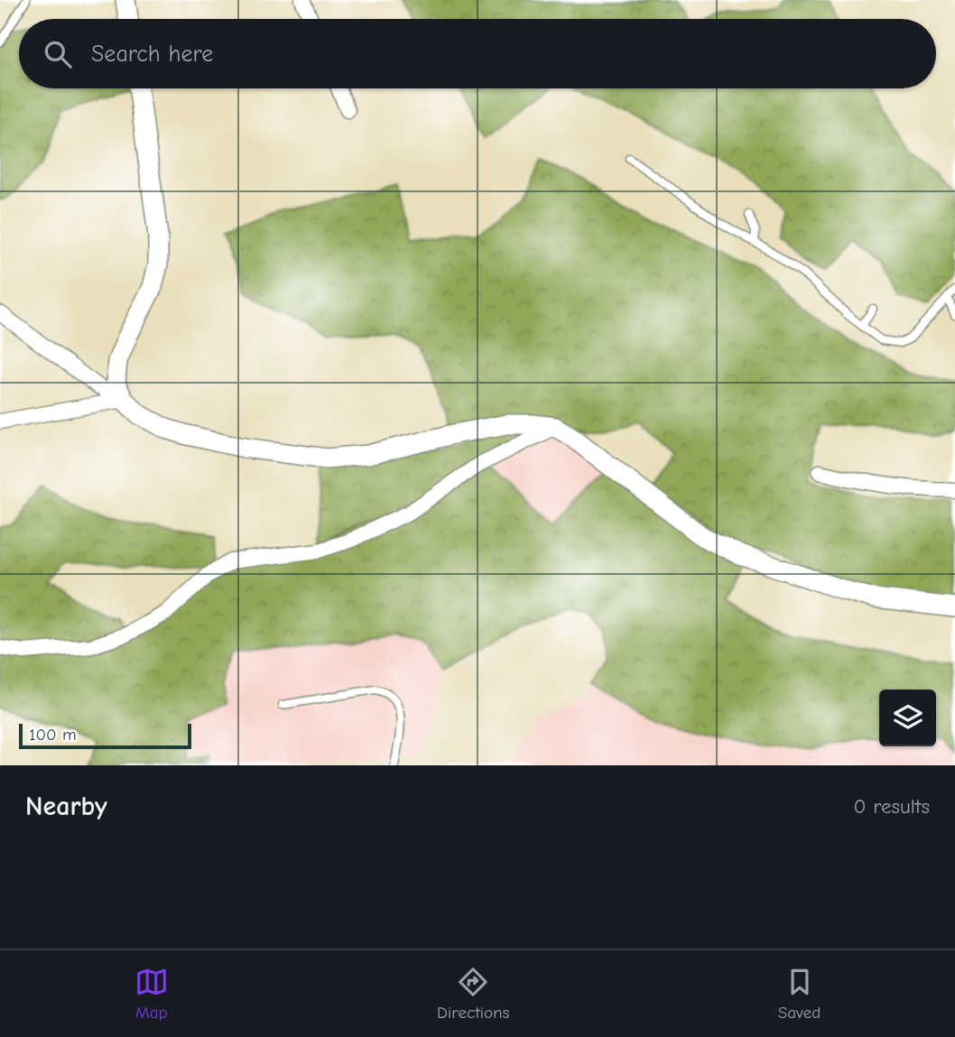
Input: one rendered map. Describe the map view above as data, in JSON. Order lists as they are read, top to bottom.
{
  "scale_bar": "100 m",
  "page": {
    "search": "Search here",
    "scale": "100 m",
    "heading": ["Nearby", "0 results"],
    "nav": ["Map", "Directions", "Saved"]
  }
}
